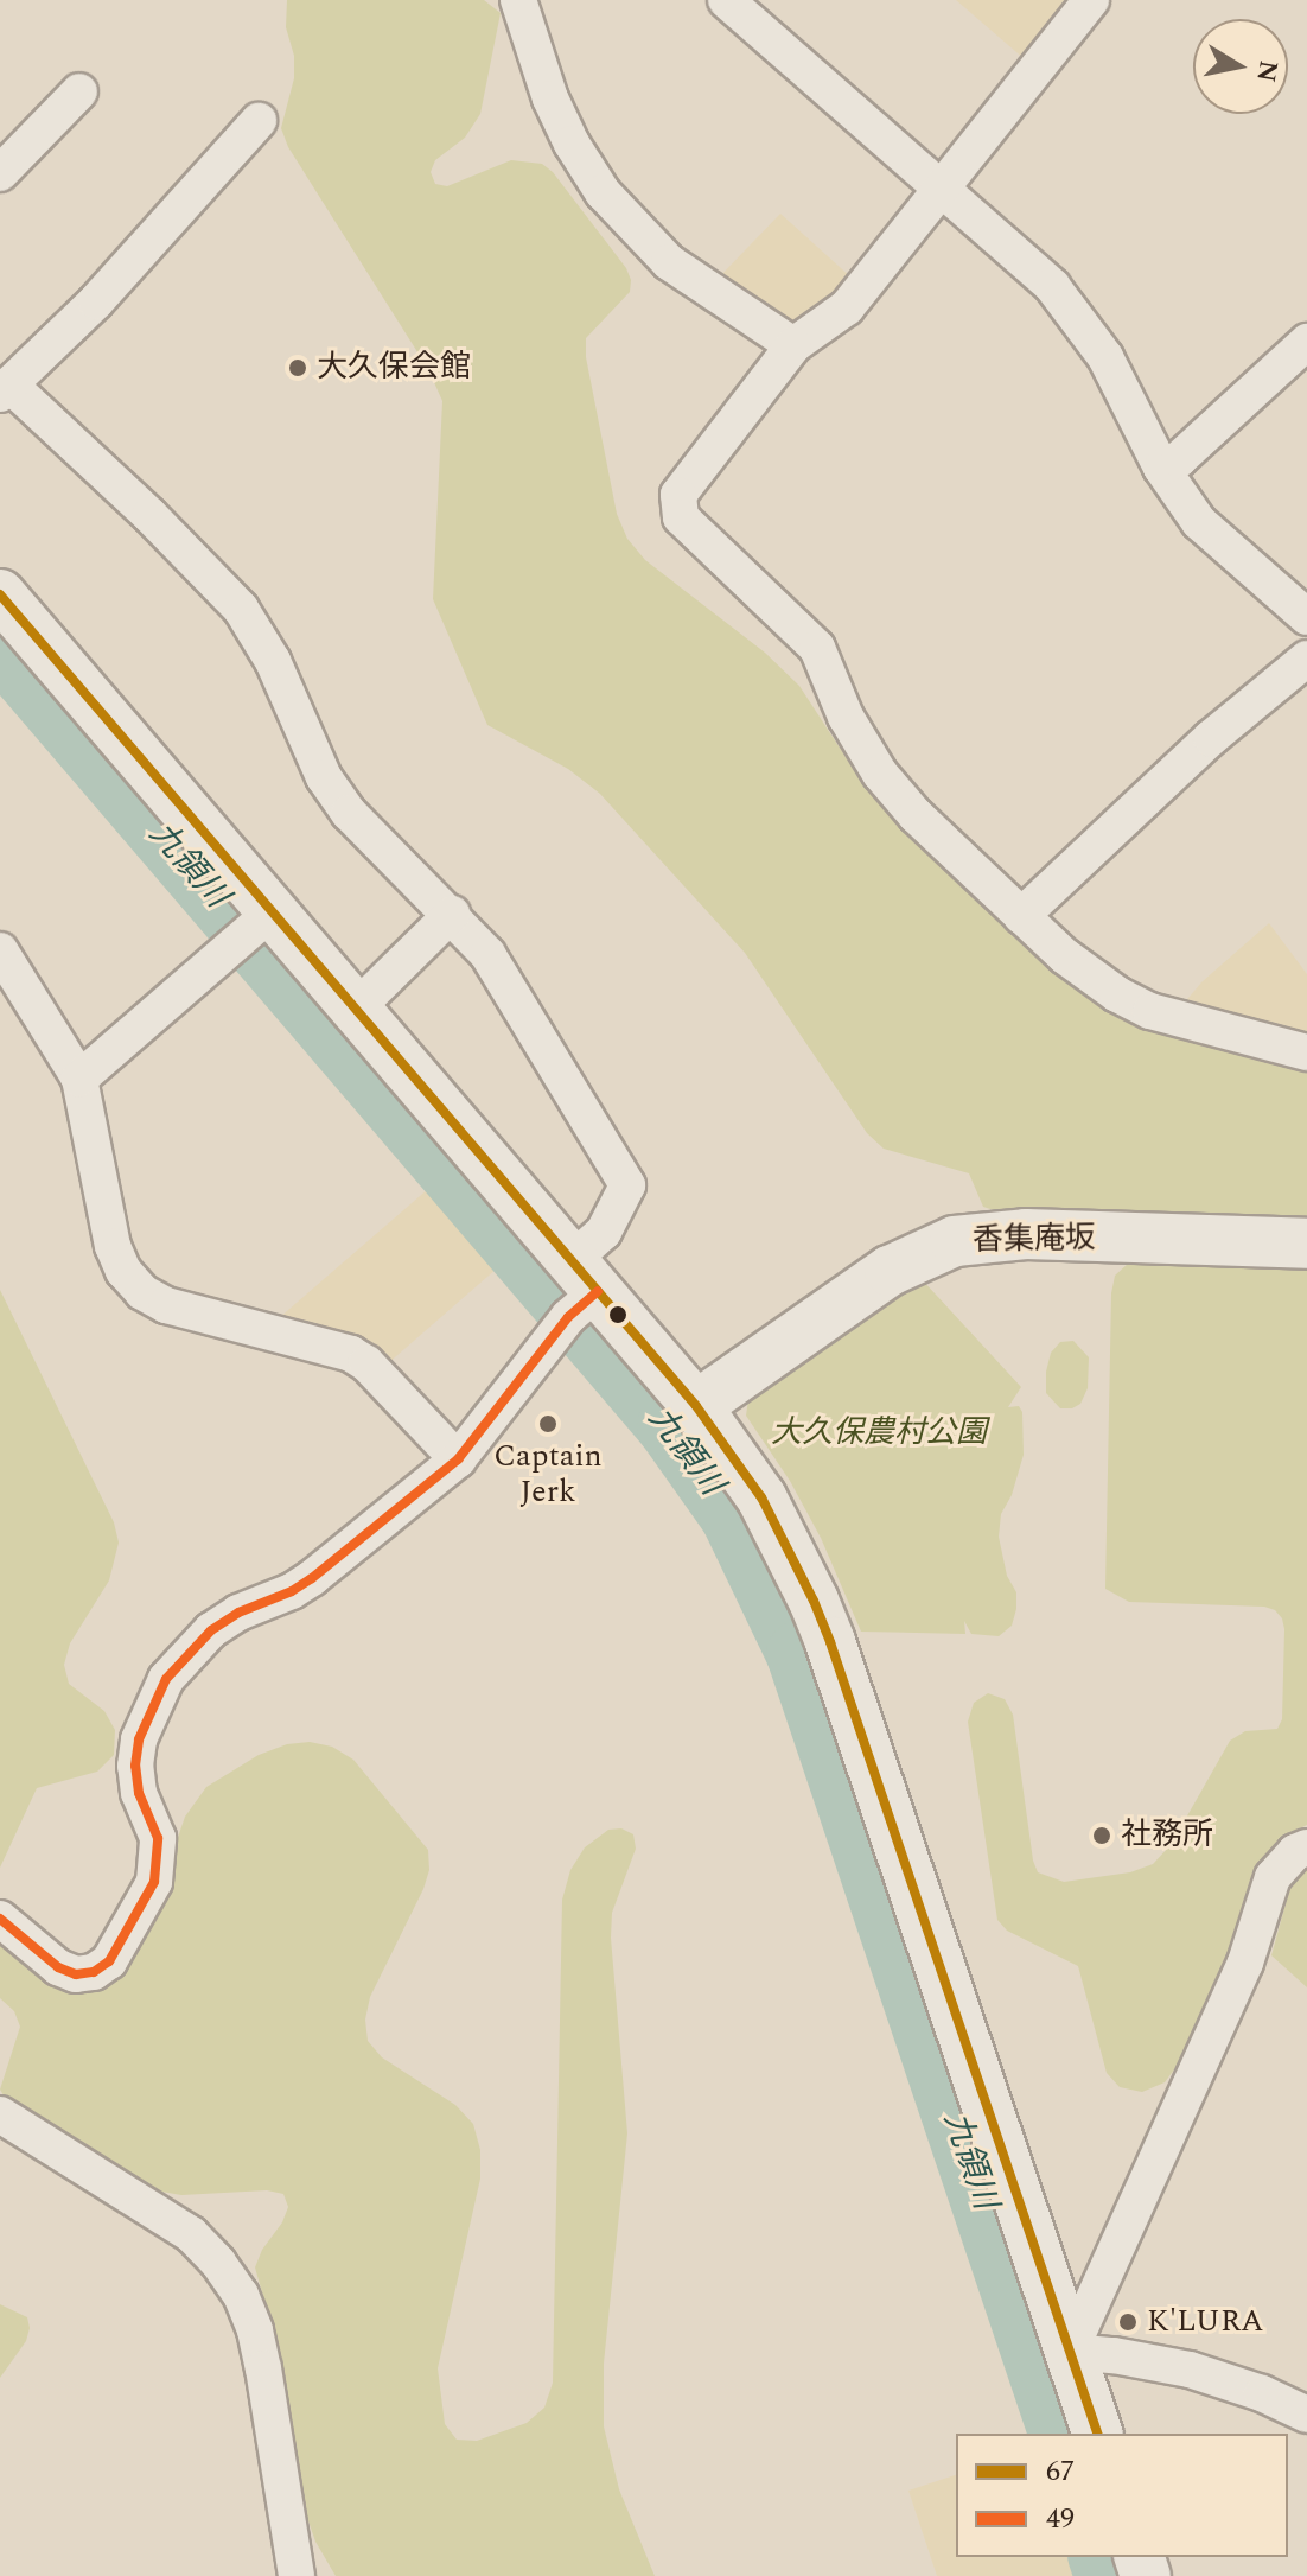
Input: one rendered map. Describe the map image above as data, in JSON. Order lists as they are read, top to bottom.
{
  "streets": {
    "main road": ["香集庵坂"]
  },
  "water": ["九領川"],
  "parks": ["大久保農村公園"],
  "places": [
    "大久保会館",
    "Captain Jerk",
    "社務所",
    "K'LURA"
  ],
  "lines": ["transit line 67", "transit line 49"],
  "legend": ["67", "49"],
  "north": "right"
}
